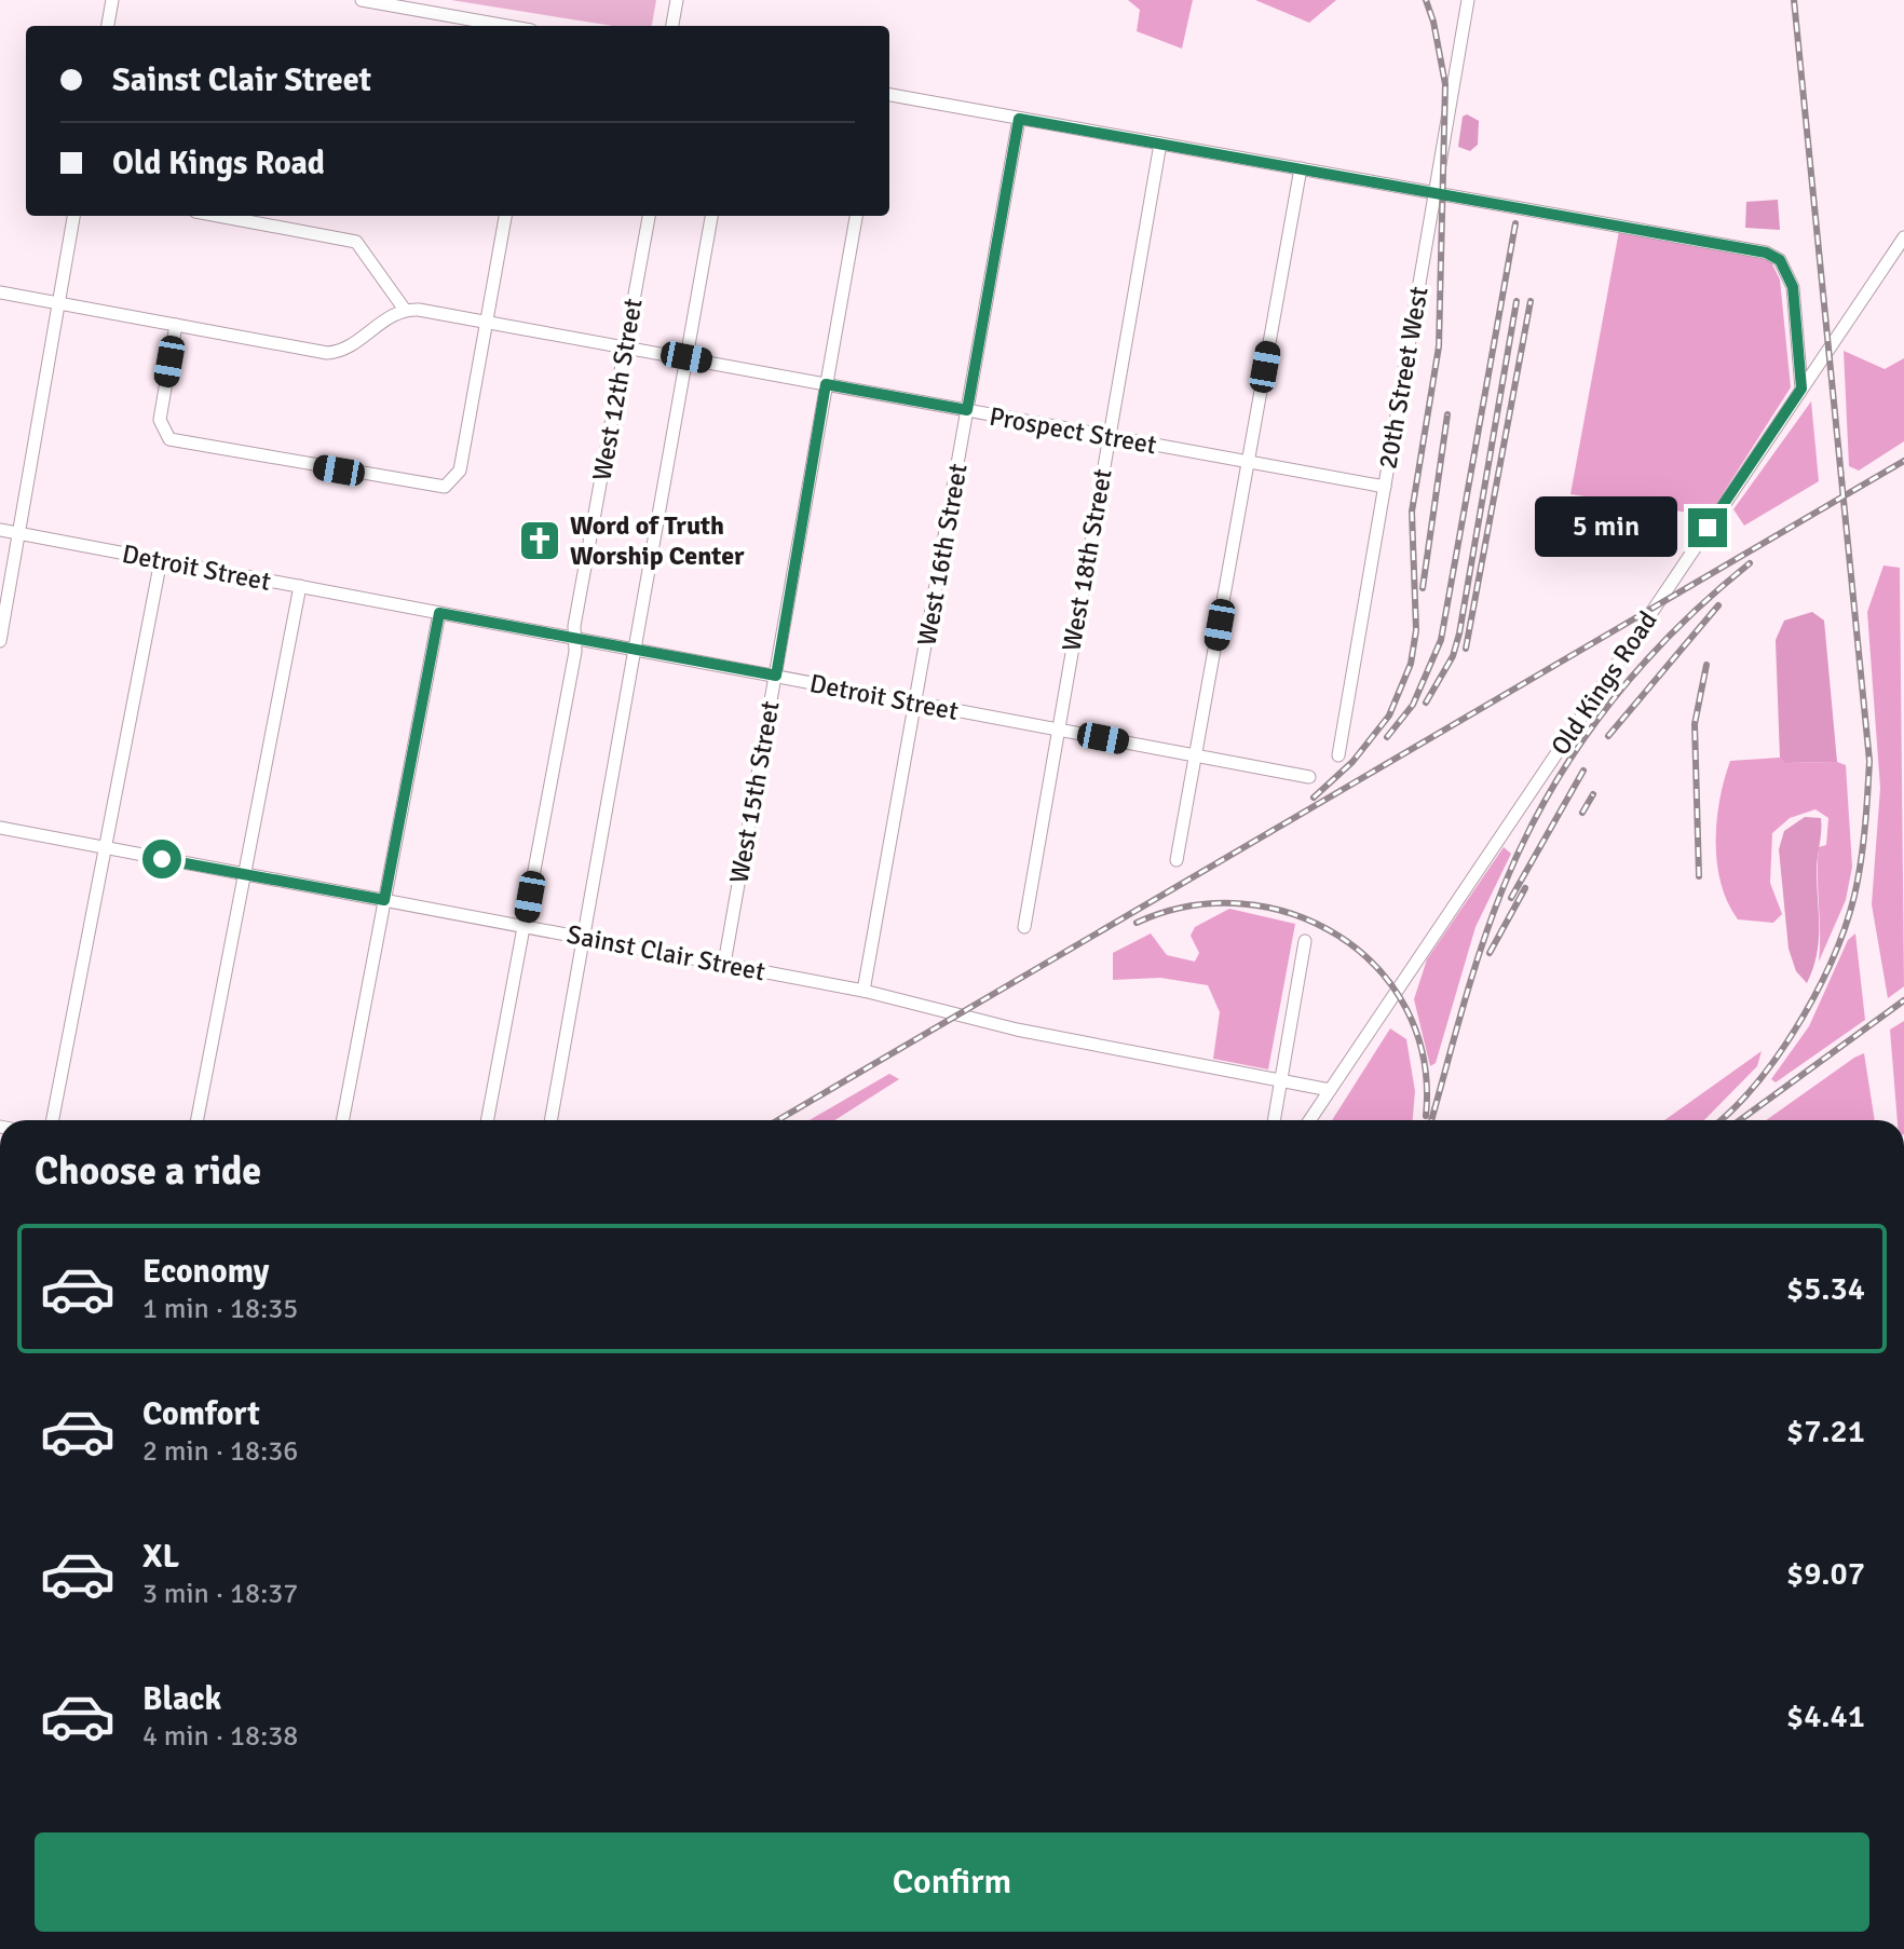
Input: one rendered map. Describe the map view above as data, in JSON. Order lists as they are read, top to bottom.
{
  "streets": {
    "street": [
      "20th Street West",
      "West 12th Street",
      "Prospect Street",
      "West 16th Street",
      "West 18th Street",
      "Detroit Street",
      "Old Kings Road",
      "West 15th Street",
      "Sainst Clair Street"
    ]
  },
  "crossings": [
    ["20th Street West", "Prospect Street"],
    ["West 12th Street", "Prospect Street"],
    ["West 12th Street", "Detroit Street"],
    ["West 12th Street", "Sainst Clair Street"],
    ["Prospect Street", "West 16th Street"],
    ["Prospect Street", "West 18th Street"],
    ["Prospect Street", "West 15th Street"],
    ["West 16th Street", "Detroit Street"],
    ["West 16th Street", "Sainst Clair Street"],
    ["West 18th Street", "Detroit Street"],
    ["Detroit Street", "West 15th Street"],
    ["Old Kings Road", "Sainst Clair Street"],
    ["West 15th Street", "Sainst Clair Street"]
  ],
  "places": {
    "church": ["Word of Truth Worship Center"]
  },
  "page": {
    "banner": ["Sainst Clair Street", "Old Kings Road"],
    "bubble": "5 min",
    "heading": "Choose a ride",
    "list": [
      {
        "name": "Economy",
        "note": "1 min · 18:35",
        "value": "$5.34"
      },
      {
        "name": "Comfort",
        "note": "2 min · 18:36",
        "value": "$7.21"
      },
      {
        "name": "XL",
        "note": "3 min · 18:37",
        "value": "$9.07"
      },
      {
        "name": "Black",
        "note": "4 min · 18:38",
        "value": "$4.41"
      }
    ],
    "buttons": "Confirm"
  }
}
